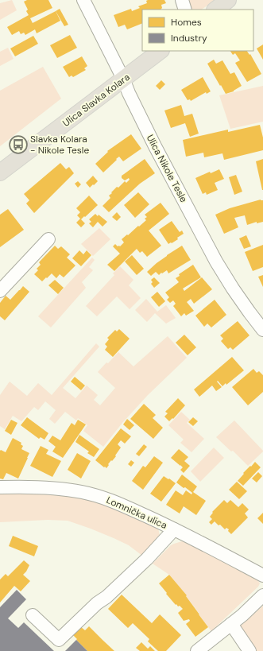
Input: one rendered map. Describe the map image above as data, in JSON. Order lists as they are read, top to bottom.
{
  "streets": {
    "main road": ["Ulica Slavka Kolara"],
    "street": ["Ulica Nikole Tesle", "Lomnička ulica"]
  },
  "crossings": [
    ["Ulica Slavka Kolara", "Ulica Nikole Tesle"]
  ],
  "places": {
    "bus stop": ["Slavka Kolara - Nikole Tesle"]
  },
  "legend": ["Homes", "Industry"]
}
